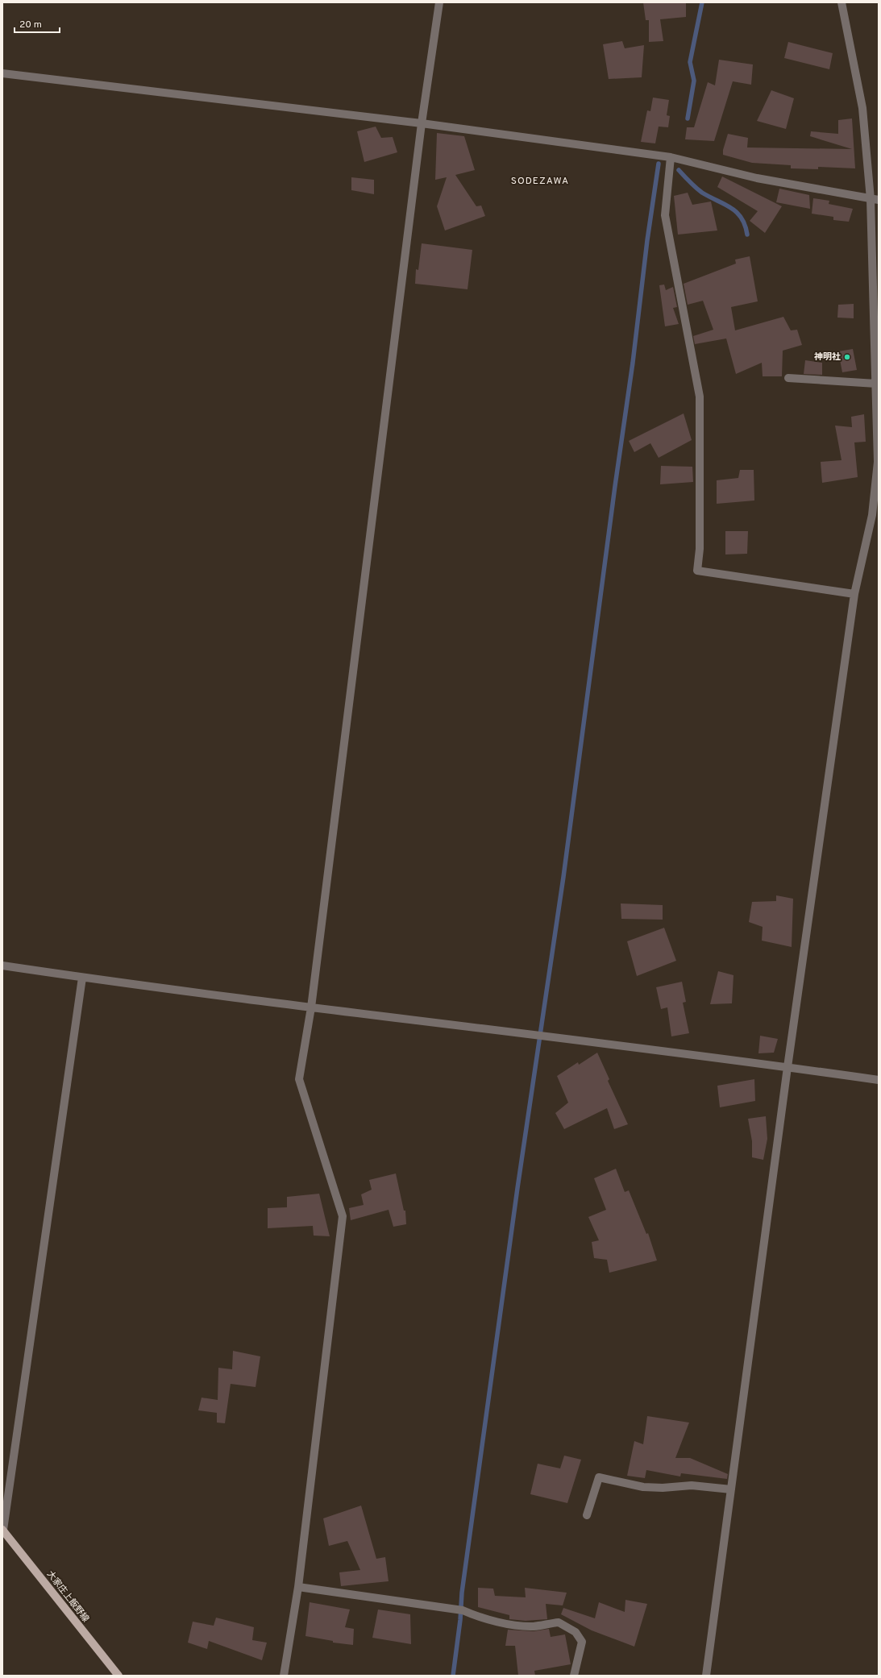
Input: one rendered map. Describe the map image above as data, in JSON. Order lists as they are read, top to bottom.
{
  "streets": {
    "main road": ["大家庄上飯野線"]
  },
  "districts": ["SODEZAWA"],
  "places": ["神明社"],
  "scale_bar": "20 m"
}
